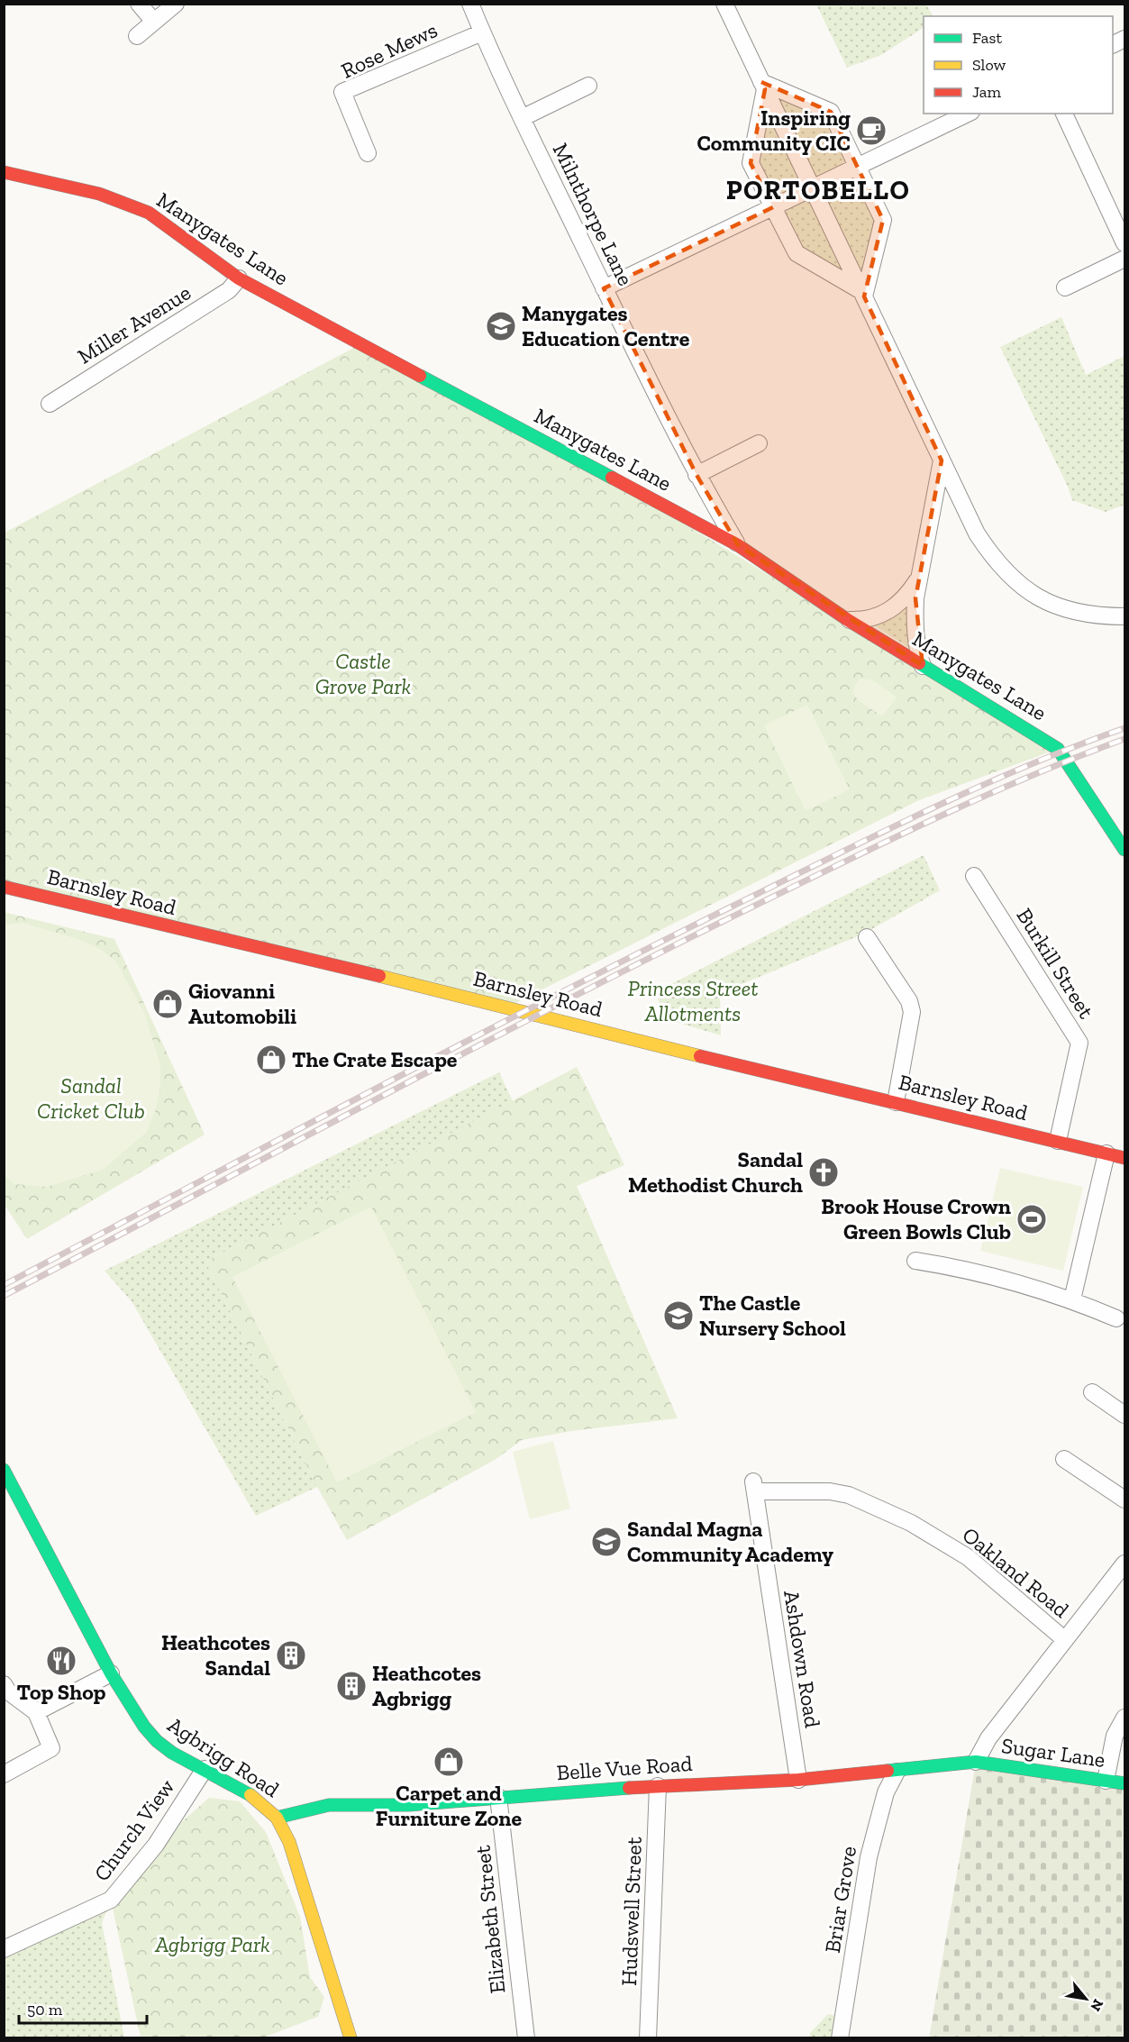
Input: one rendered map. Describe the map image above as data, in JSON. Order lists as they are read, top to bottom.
{
  "streets": {
    "street": [
      "Rose Mews",
      "Milnthorpe Lane",
      "Manygates Lane",
      "Miller Avenue",
      "Barnsley Road",
      "Burkill Street",
      "Oakland Road",
      "Ashdown Road",
      "Sugar Lane",
      "Agbrigg Road",
      "Belle Vue Road",
      "Church View",
      "Briar Grove",
      "Hudswell Street",
      "Elizabeth Street"
    ]
  },
  "crossings": [
    ["Rose Mews", "Milnthorpe Lane"],
    ["Milnthorpe Lane", "Manygates Lane"],
    ["Manygates Lane", "Miller Avenue"],
    ["Barnsley Road", "Burkill Street"],
    ["Oakland Road", "Ashdown Road"],
    ["Ashdown Road", "Belle Vue Road"],
    ["Sugar Lane", "Belle Vue Road"],
    ["Agbrigg Road", "Belle Vue Road"],
    ["Agbrigg Road", "Church View"],
    ["Belle Vue Road", "Briar Grove"],
    ["Belle Vue Road", "Hudswell Street"],
    ["Belle Vue Road", "Elizabeth Street"]
  ],
  "districts": ["PORTOBELLO"],
  "parks": [
    "Castle Grove Park",
    "Princess Street Allotments",
    "Sandal Cricket Club",
    "Agbrigg Park"
  ],
  "places": {
    "cafe": ["Inspiring Community CIC"],
    "school or university": ["Manygates Education Centre", "The Castle Nursery School", "Sandal Magna Community Academy"],
    "shop": ["Giovanni Automobili", "The Crate Escape", "Carpet and Furniture Zone"],
    "church": ["Sandal Methodist Church"],
    "sports": ["Brook House Crown Green Bowls Club"],
    "building": ["Heathcotes Sandal", "Heathcotes Agbrigg"],
    "restaurant": ["Top Shop"]
  },
  "legend": ["Fast", "Slow", "Jam"],
  "scale_bar": "50 m",
  "north": "bottom right"
}
